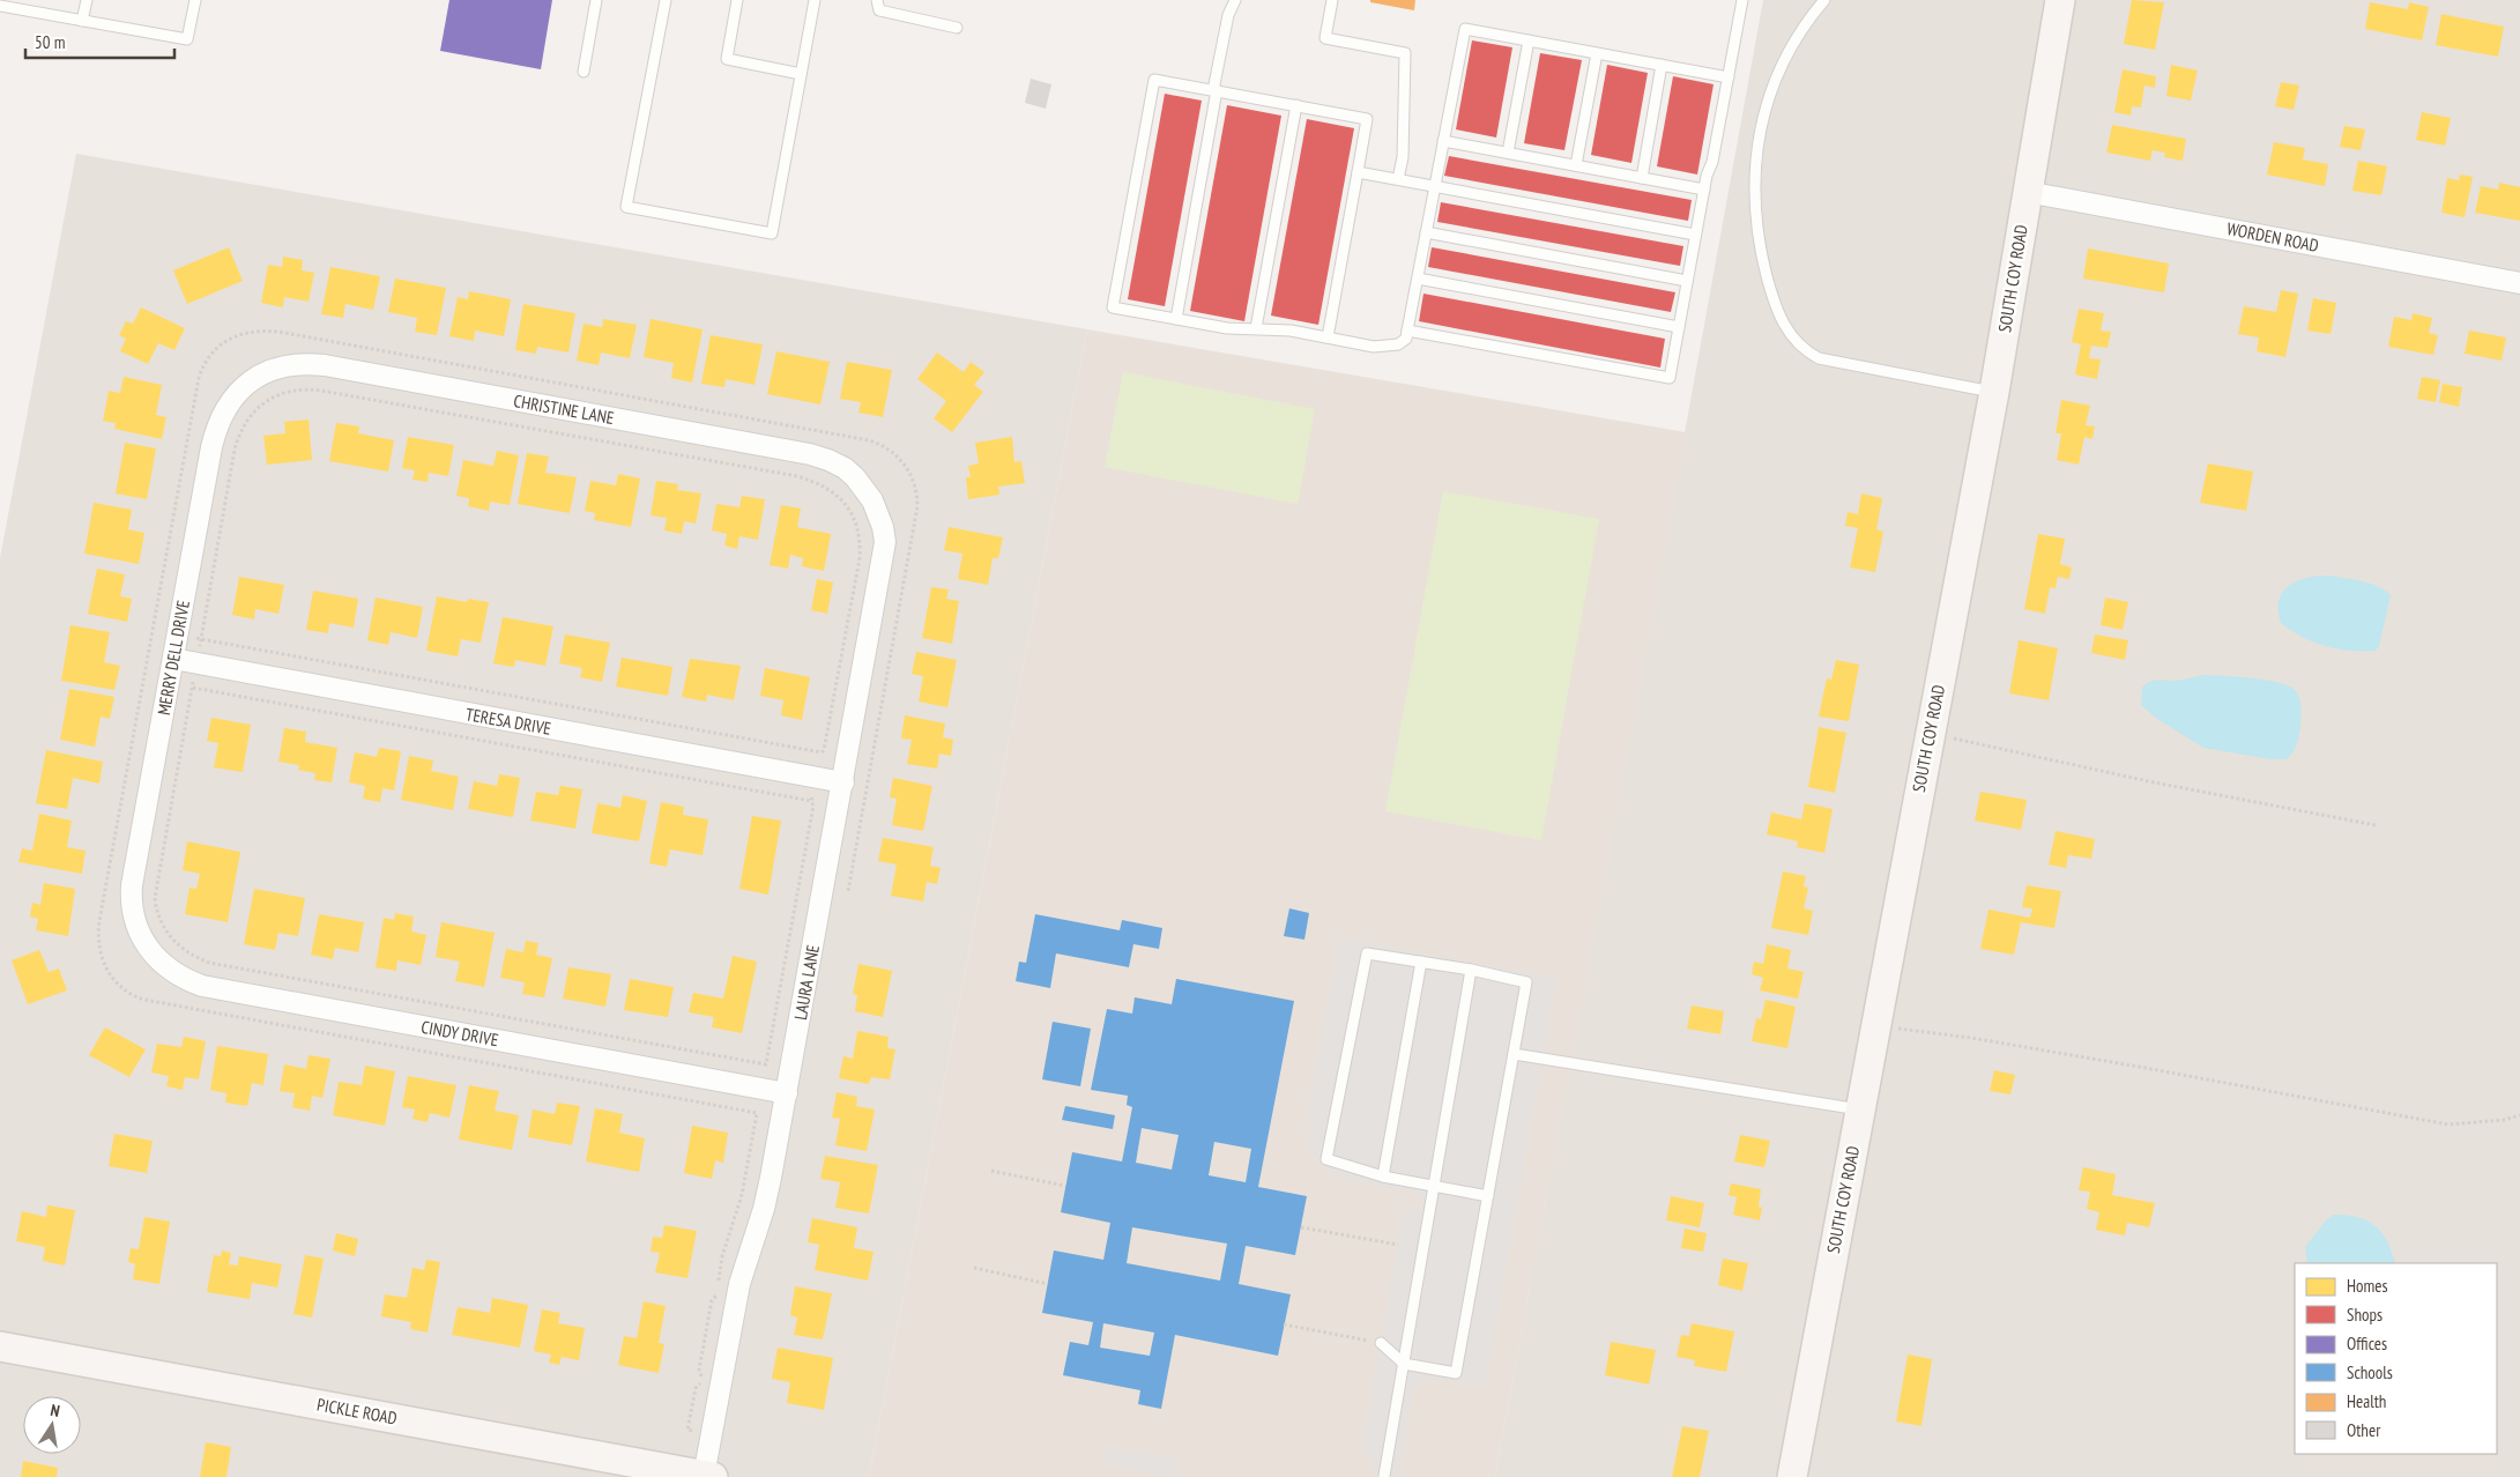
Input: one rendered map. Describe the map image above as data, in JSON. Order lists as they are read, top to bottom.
{
  "streets": {
    "street": [
      "WORDEN ROAD",
      "SOUTH COY ROAD",
      "CHRISTINE LANE",
      "MERRY DELL DRIVE",
      "TERESA DRIVE",
      "LAURA LANE",
      "CINDY DRIVE",
      "PICKLE ROAD"
    ]
  },
  "crossings": [
    ["WORDEN ROAD", "SOUTH COY ROAD"],
    ["CHRISTINE LANE", "MERRY DELL DRIVE"],
    ["CHRISTINE LANE", "LAURA LANE"],
    ["MERRY DELL DRIVE", "TERESA DRIVE"],
    ["MERRY DELL DRIVE", "CINDY DRIVE"],
    ["TERESA DRIVE", "LAURA LANE"],
    ["LAURA LANE", "CINDY DRIVE"],
    ["LAURA LANE", "PICKLE ROAD"]
  ],
  "legend": [
    "Homes",
    "Shops",
    "Offices",
    "Schools",
    "Health",
    "Other"
  ],
  "scale_bar": "50 m",
  "north": "top"
}
